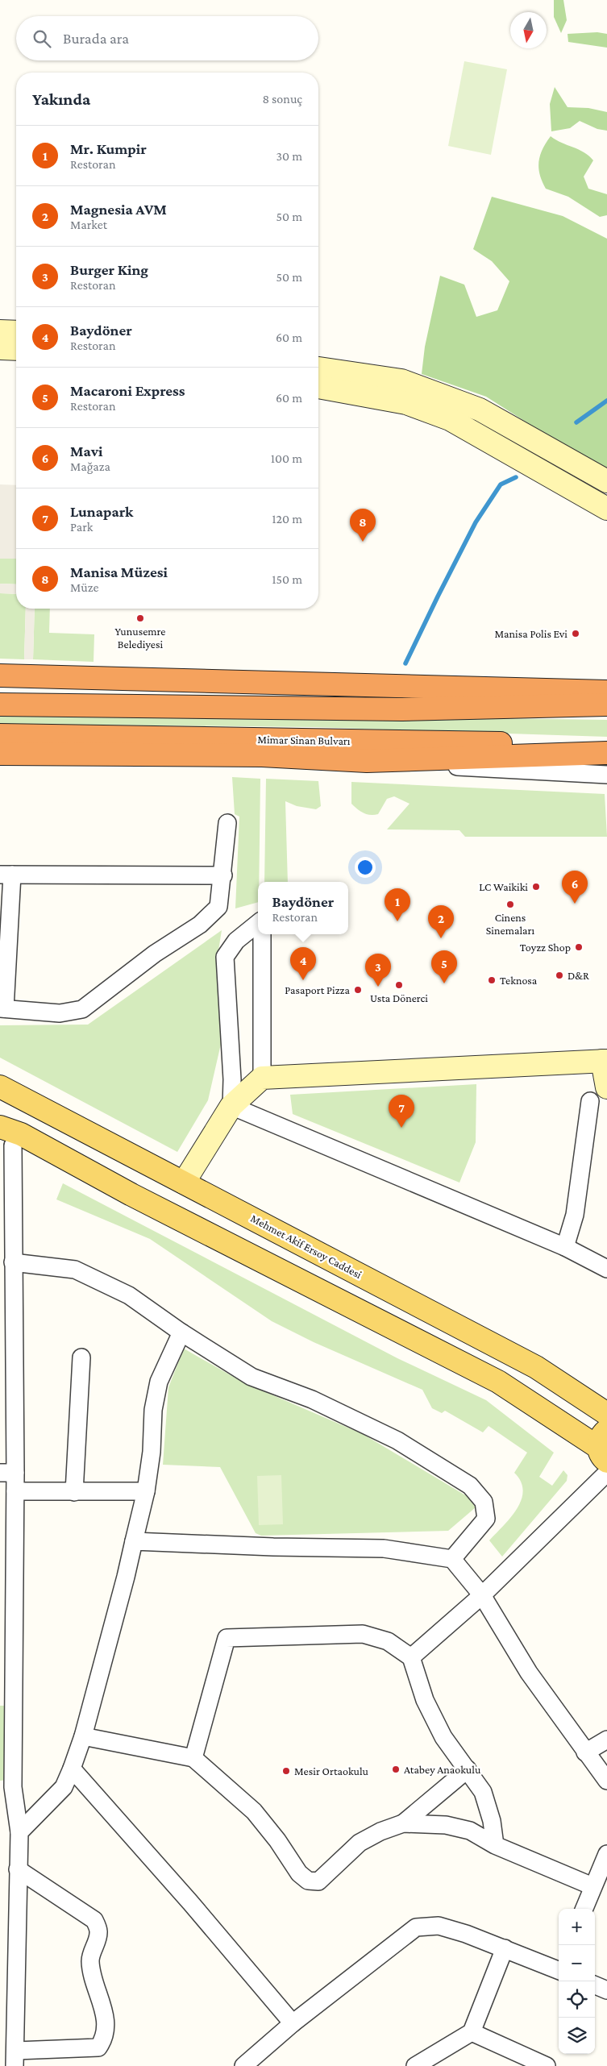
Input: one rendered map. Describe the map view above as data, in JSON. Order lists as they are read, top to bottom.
{
  "streets": {
    "highway": ["Mimar Sinan Bulvarı"],
    "main road": ["Mehmet Akif Ersoy Caddesi"]
  },
  "places": [
    "Yunusemre Belediyesi",
    "Manisa Polis Evi",
    "LC Waikiki",
    "Cinens Sinemaları",
    "Toyzz Shop",
    "D&R",
    "Teknosa",
    "Usta Dönerci",
    "Pasaport Pizza",
    "Atabey Anaokulu",
    "Mesir Ortaokulu"
  ],
  "north": "bottom",
  "page": {
    "search": "Burada ara",
    "heading": ["Yakında", "8 sonuç"],
    "list": [
      {
        "mark": "1",
        "name": "Mr. Kumpir",
        "note": "Restoran",
        "value": "30 m"
      },
      {
        "mark": "2",
        "name": "Magnesia AVM",
        "note": "Market",
        "value": "50 m"
      },
      {
        "mark": "3",
        "name": "Burger King",
        "note": "Restoran",
        "value": "50 m"
      },
      {
        "mark": "4",
        "name": "Baydöner",
        "note": "Restoran",
        "value": "60 m"
      },
      {
        "mark": "5",
        "name": "Macaroni Express",
        "note": "Restoran",
        "value": "60 m"
      },
      {
        "mark": "6",
        "name": "Mavi",
        "note": "Mağaza",
        "value": "100 m"
      },
      {
        "mark": "7",
        "name": "Lunapark",
        "note": "Park",
        "value": "120 m"
      },
      {
        "mark": "8",
        "name": "Manisa Müzesi",
        "note": "Müze",
        "value": "150 m"
      }
    ],
    "pins": [
      "8",
      "6",
      "1",
      "2",
      "4",
      "5",
      "3",
      "7"
    ],
    "popup": ["Baydöner", "Restoran"],
    "map_buttons": ["+", "−"]
  }
}
